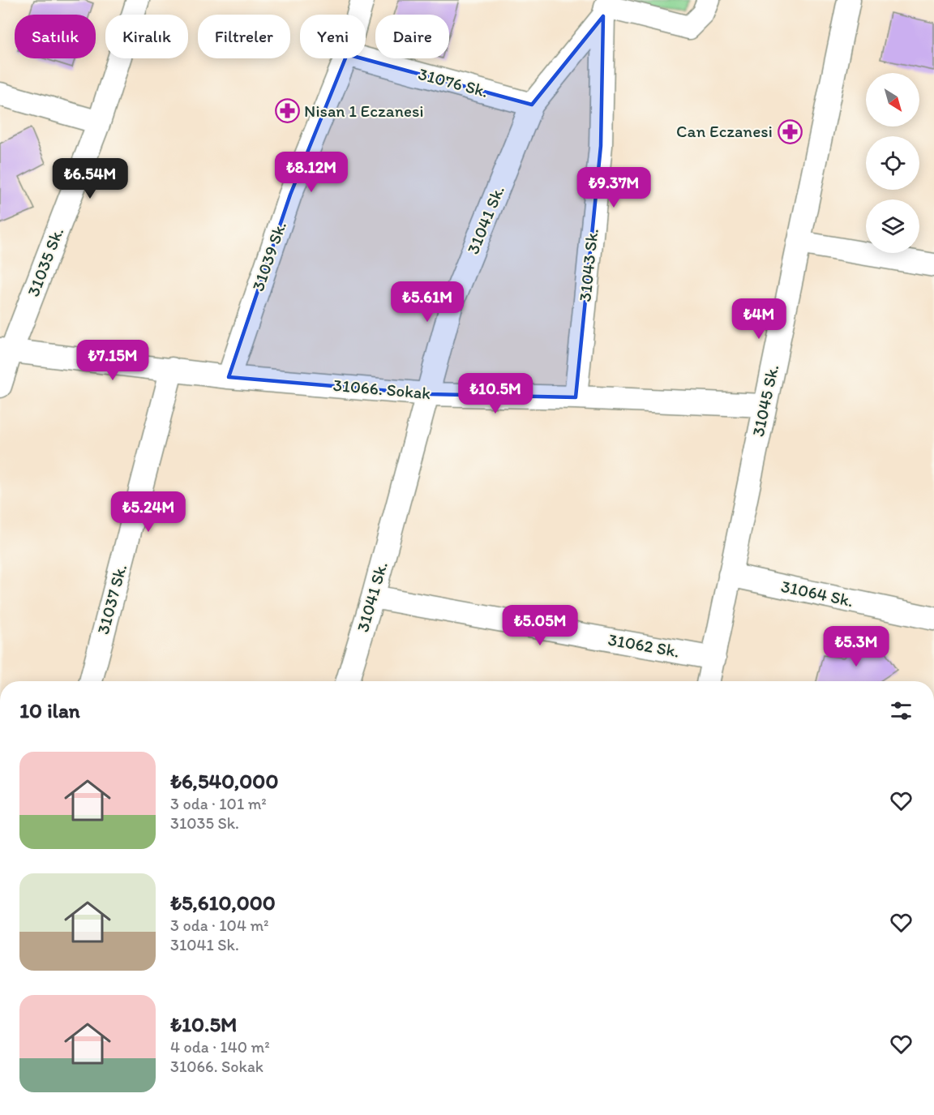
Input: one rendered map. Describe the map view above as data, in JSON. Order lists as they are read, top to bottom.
{
  "streets": {
    "street": [
      "31076 Sk.",
      "31041 Sk.",
      "31039 Sk.",
      "31035 Sk.",
      "31043 Sk.",
      "31066. Sokak",
      "31045 Sk.",
      "31064 Sk.",
      "31037 Sk.",
      "31062 Sk."
    ]
  },
  "crossings": [
    ["31076 Sk.", "31041 Sk."],
    ["31041 Sk.", "31043 Sk."],
    ["31041 Sk.", "31066. Sokak"],
    ["31041 Sk.", "31062 Sk."],
    ["31039 Sk.", "31066. Sokak"],
    ["31035 Sk.", "31066. Sokak"],
    ["31043 Sk.", "31066. Sokak"],
    ["31066. Sokak", "31045 Sk."],
    ["31066. Sokak", "31037 Sk."],
    ["31045 Sk.", "31064 Sk."],
    ["31045 Sk.", "31062 Sk."]
  ],
  "places": {
    "pharmacy": ["Nisan 1 Eczanesi", "Can Eczanesi"]
  },
  "north": "bottom right",
  "page": {
    "chip": [
      "Satılık",
      "Kiralık",
      "Filtreler",
      "Yeni",
      "Daire"
    ],
    "price": [
      "₺8.12M",
      "₺6.54M",
      "₺9.37M",
      "₺5.61M",
      "₺4M",
      "₺7.15M",
      "₺10.5M",
      "₺5.24M",
      "₺5.05M",
      "₺5.3M"
    ],
    "heading": "10 ilan",
    "list": [
      {
        "name": "₺6,540,000",
        "note": "3 oda · 101 m² · 31035 Sk."
      },
      {
        "name": "₺5,610,000",
        "note": "3 oda · 104 m² · 31041 Sk."
      },
      {
        "name": "₺10.5M",
        "note": "4 oda · 140 m² · 31066. Sokak"
      }
    ]
  }
}
